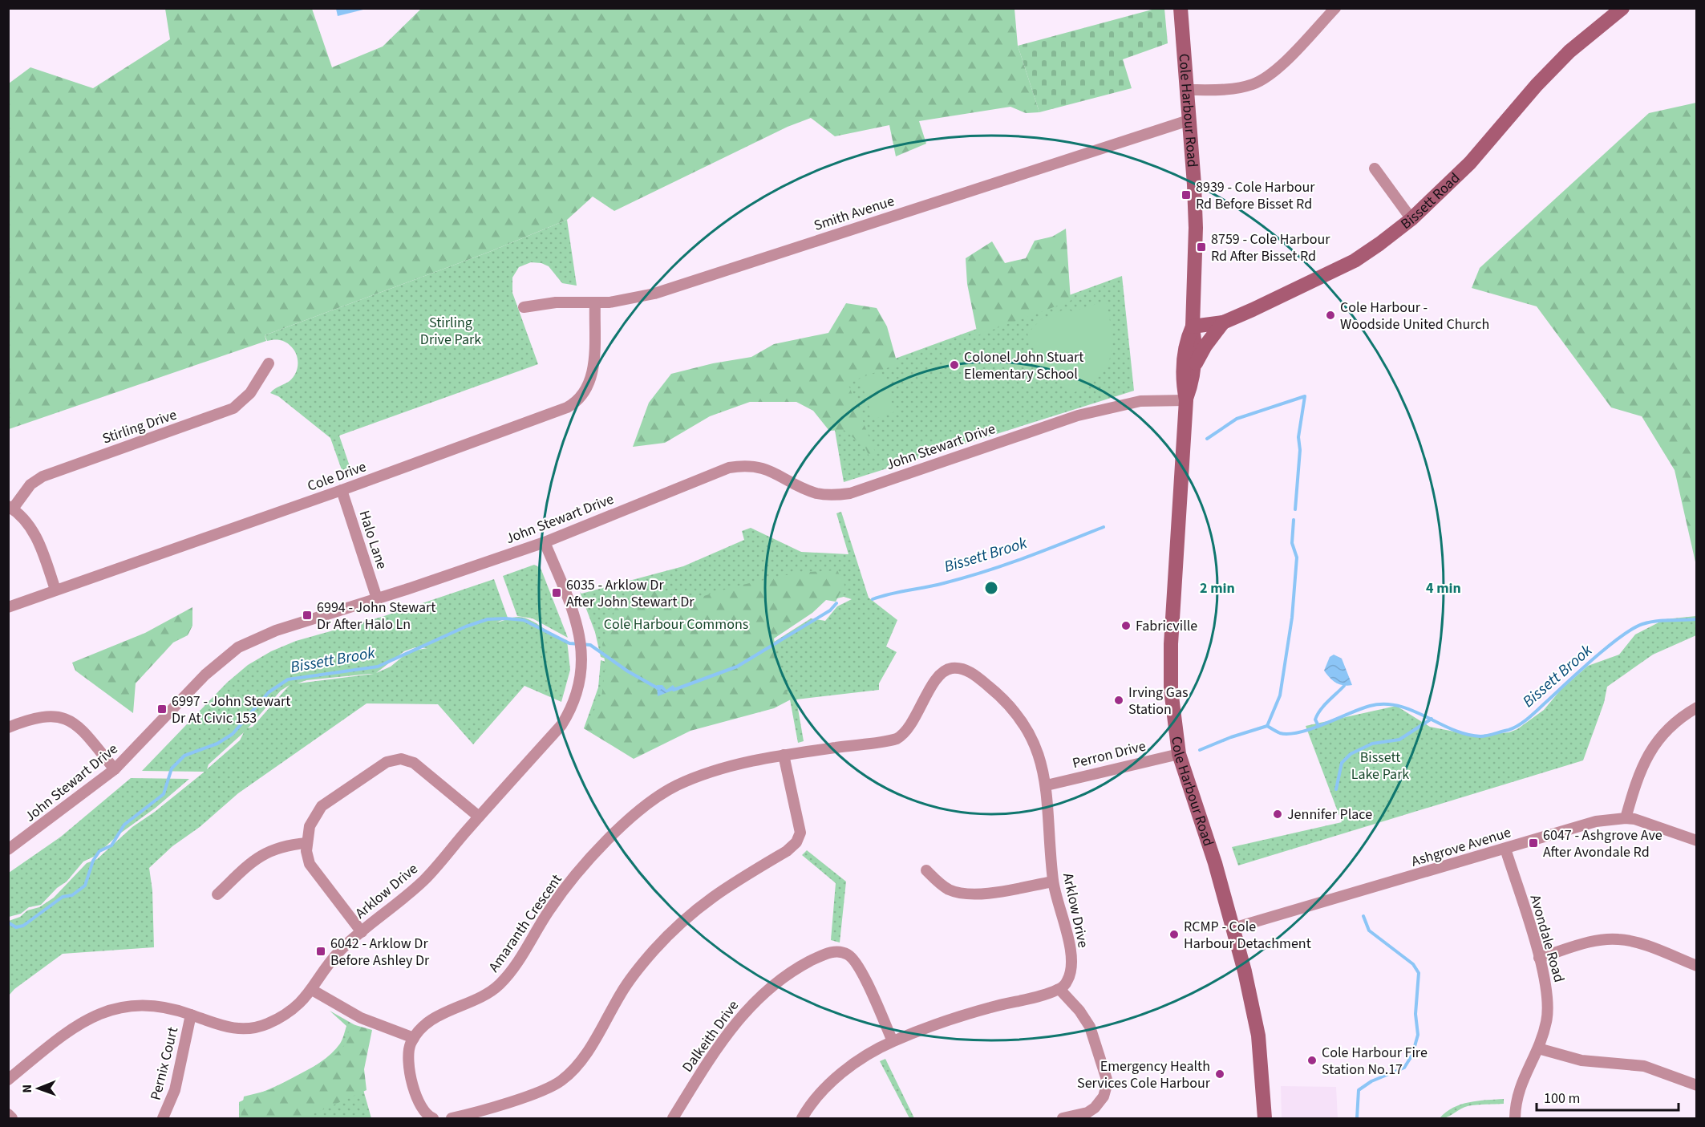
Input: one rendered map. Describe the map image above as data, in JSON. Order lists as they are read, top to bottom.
{
  "streets": {
    "main road": ["Cole Harbour Road", "Bissett Road"],
    "street": [
      "Smith Avenue",
      "Stirling Drive",
      "John Stewart Drive",
      "Cole Drive",
      "Halo Lane",
      "Perron Drive",
      "Ashgrove Avenue",
      "Arklow Drive",
      "Amaranth Crescent",
      "Avondale Road",
      "Dalkeith Drive",
      "Pernix Court"
    ]
  },
  "crossings": [
    ["Cole Harbour Road", "Bissett Road"],
    ["Cole Harbour Road", "Smith Avenue"],
    ["Cole Harbour Road", "John Stewart Drive"],
    ["Cole Harbour Road", "Perron Drive"],
    ["Cole Harbour Road", "Ashgrove Avenue"],
    ["Smith Avenue", "Cole Drive"],
    ["John Stewart Drive", "Halo Lane"],
    ["John Stewart Drive", "Arklow Drive"],
    ["Cole Drive", "Halo Lane"],
    ["Perron Drive", "Arklow Drive"],
    ["Ashgrove Avenue", "Avondale Road"],
    ["Arklow Drive", "Amaranth Crescent"],
    ["Arklow Drive", "Pernix Court"]
  ],
  "water": ["Bissett Brook"],
  "parks": ["Stirling Drive Park", "Cole Harbour Commons", "Bissett Lake Park"],
  "places": {
    "transit": [
      "8939 - Cole Harbour Rd Before Bisset Rd",
      "8759 - Cole Harbour Rd After Bisset Rd",
      "6035 - Arklow Dr After John Stewart Dr",
      "6994 - John Stewart Dr After Halo Ln",
      "6997 - John Stewart Dr At Civic 153",
      "6047 - Ashgrove Ave After Avondale Rd",
      "6042 - Arklow Dr Before Ashley Dr"
    ],
    "other": [
      "Cole Harbour - Woodside United Church",
      "Colonel John Stuart Elementary School",
      "Fabricville",
      "Irving Gas Station",
      "Jennifer Place",
      "RCMP - Cole Harbour Detachment",
      "Cole Harbour Fire Station No.17",
      "Emergency Health Services Cole Harbour"
    ]
  },
  "scale_bar": "100 m",
  "north": "left",
  "rings": ["2 min", "4 min"]
}
